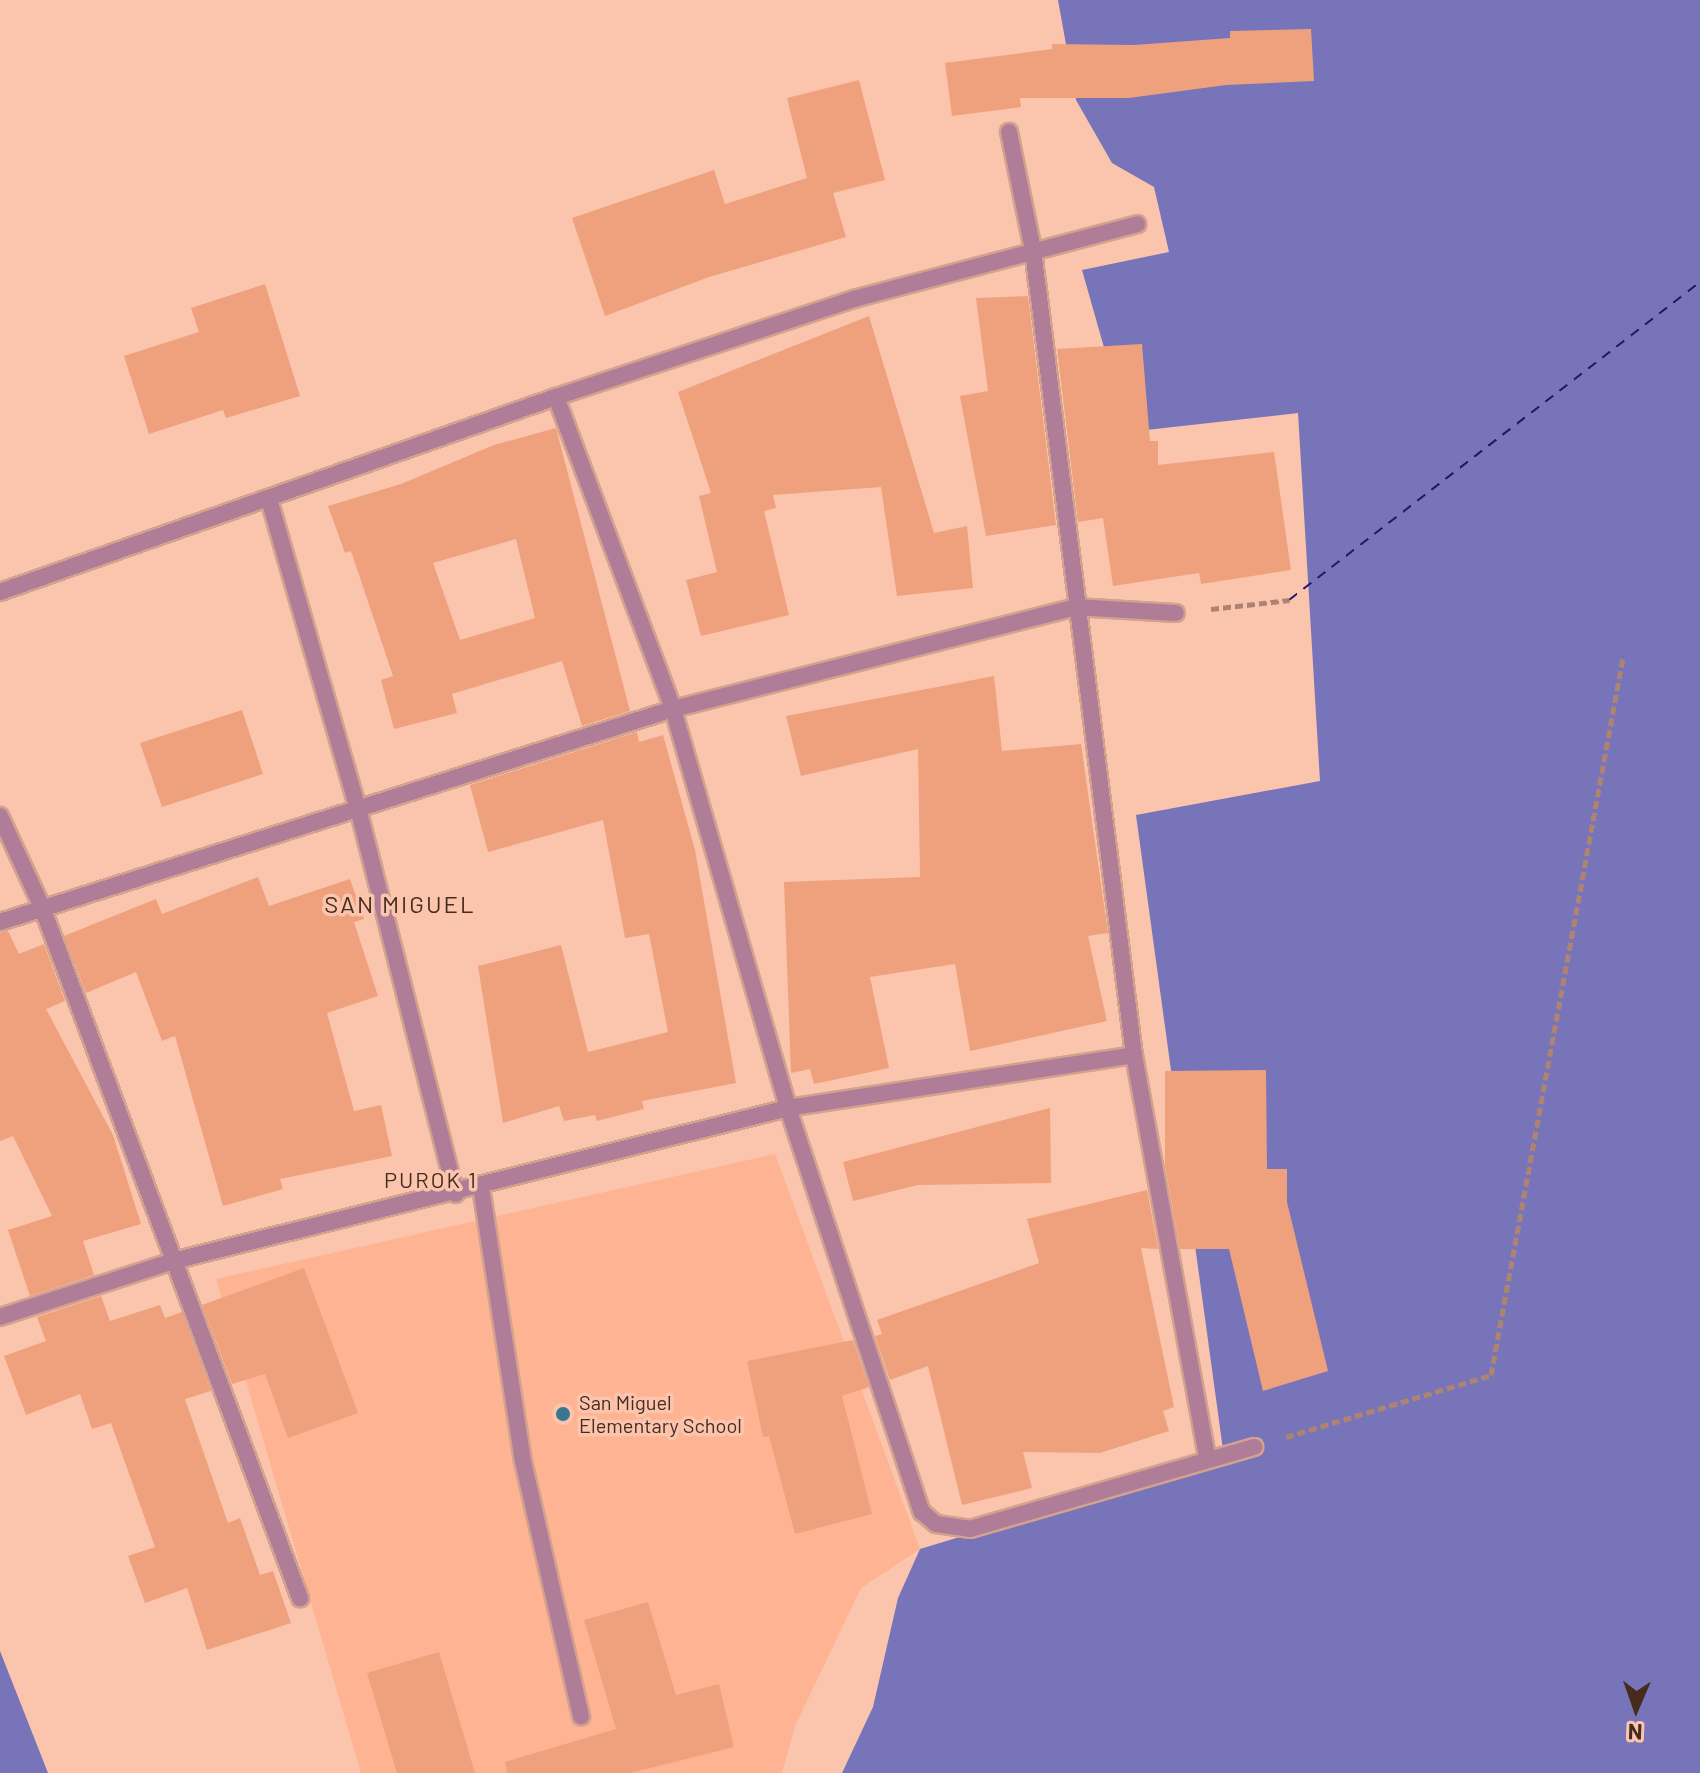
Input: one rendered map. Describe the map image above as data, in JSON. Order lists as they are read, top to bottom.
{
  "districts": ["SAN MIGUEL", "PUROK 1"],
  "places": ["San Miguel Elementary School"],
  "north": "bottom"
}
